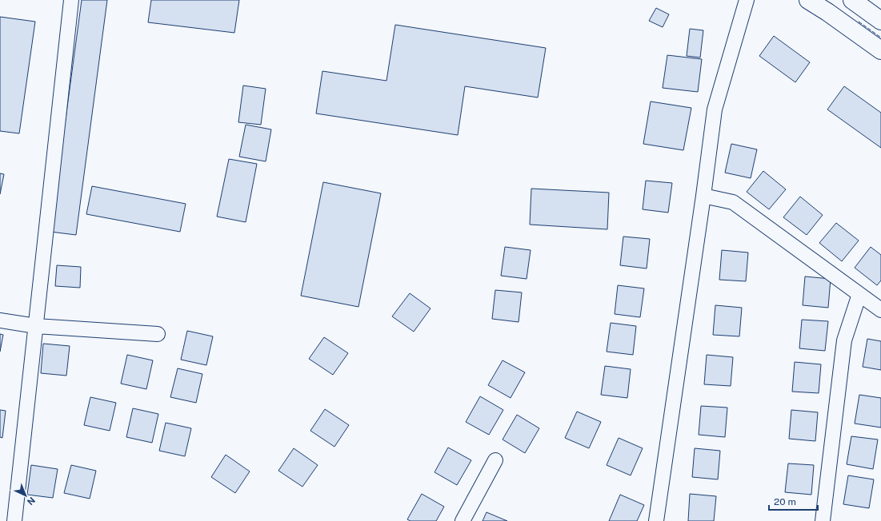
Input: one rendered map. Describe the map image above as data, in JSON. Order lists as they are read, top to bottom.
{
  "scale_bar": "20 m",
  "north": "bottom right"
}
